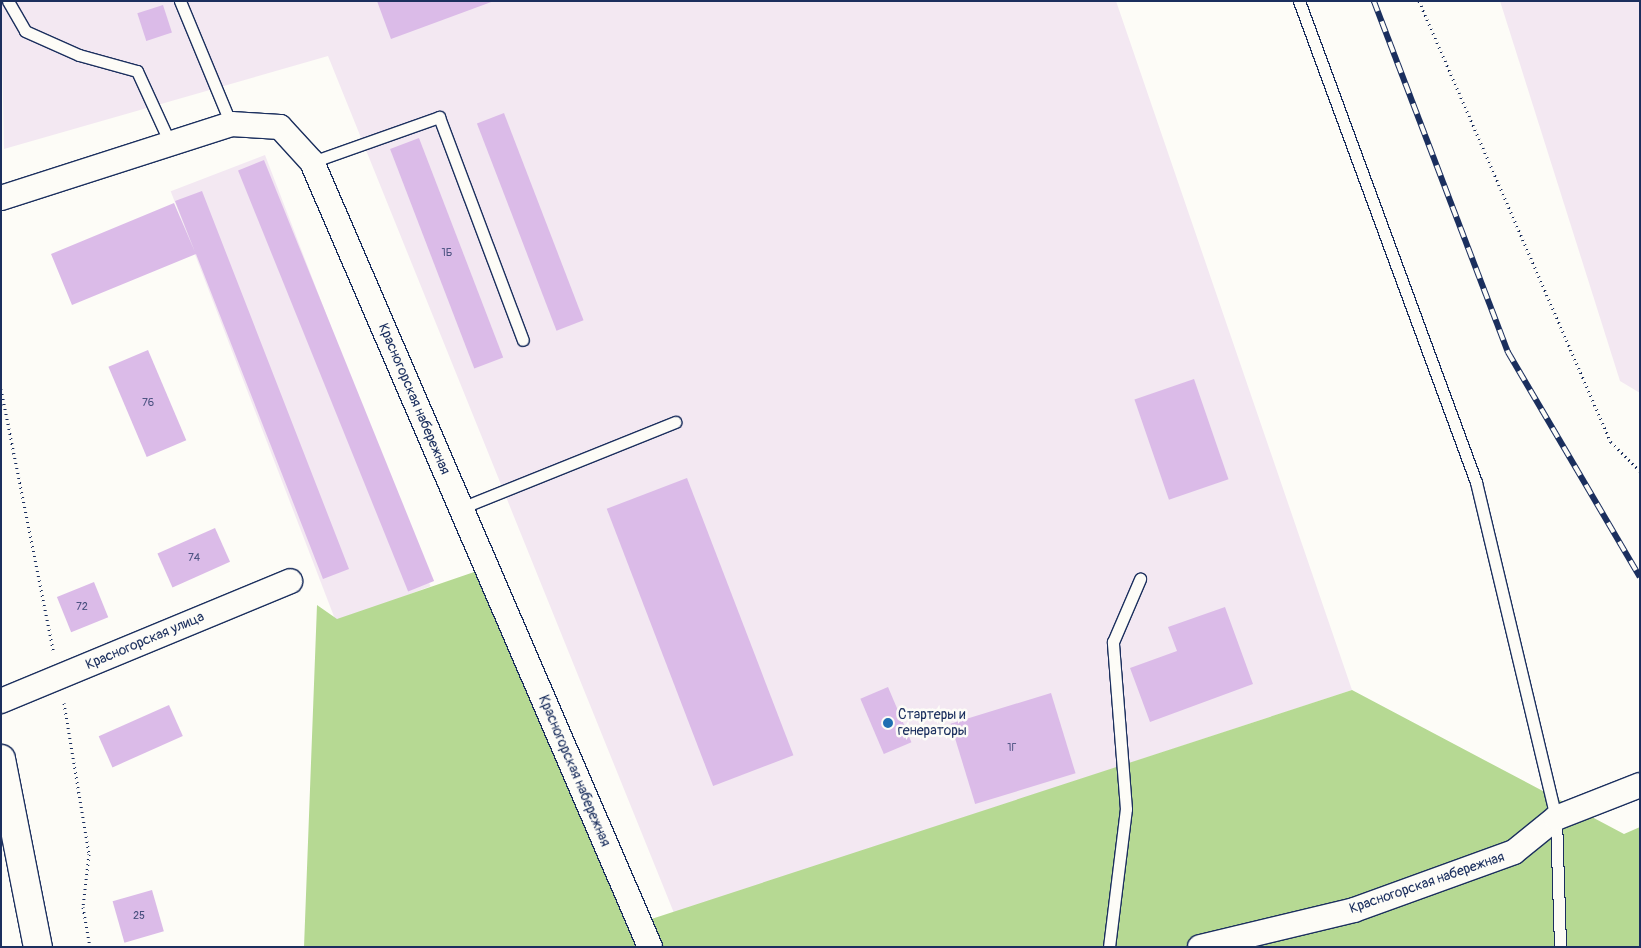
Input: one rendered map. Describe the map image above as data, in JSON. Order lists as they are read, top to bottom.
{
  "streets": {
    "street": ["Краcногорская набережная", "Красногорская улица"]
  },
  "places": ["Стартеры и генераторы"],
  "house_numbers": [
    "1Б",
    "76",
    "74",
    "72",
    "1Г",
    "25"
  ]
}
